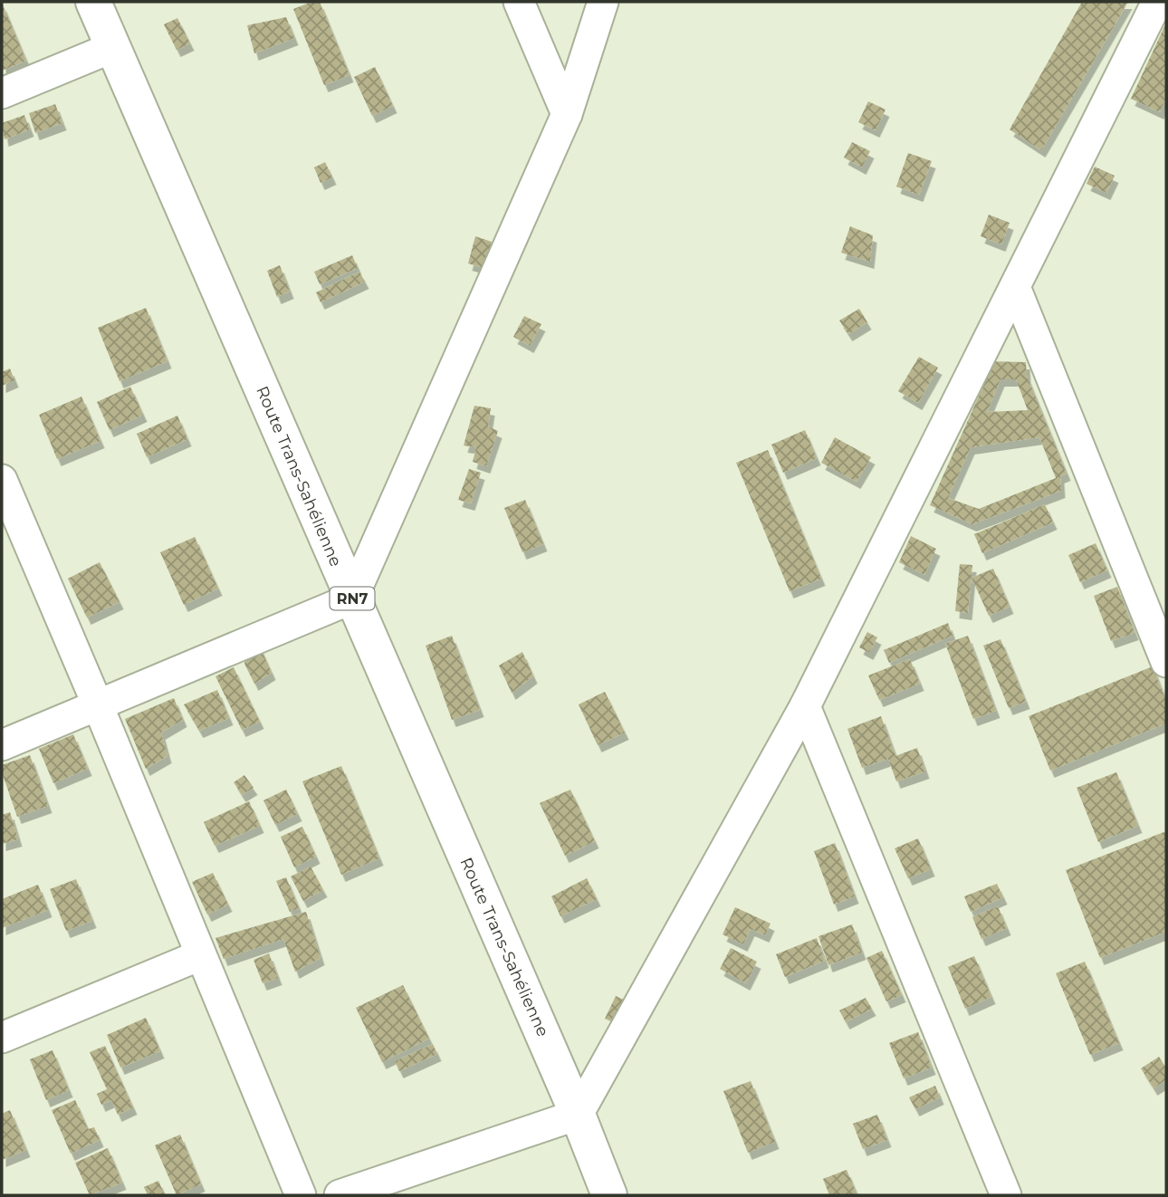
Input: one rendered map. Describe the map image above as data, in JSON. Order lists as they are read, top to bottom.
{
  "streets": {
    "highway": ["Route Trans-Sahélienne", "RN7"]
  }
}
